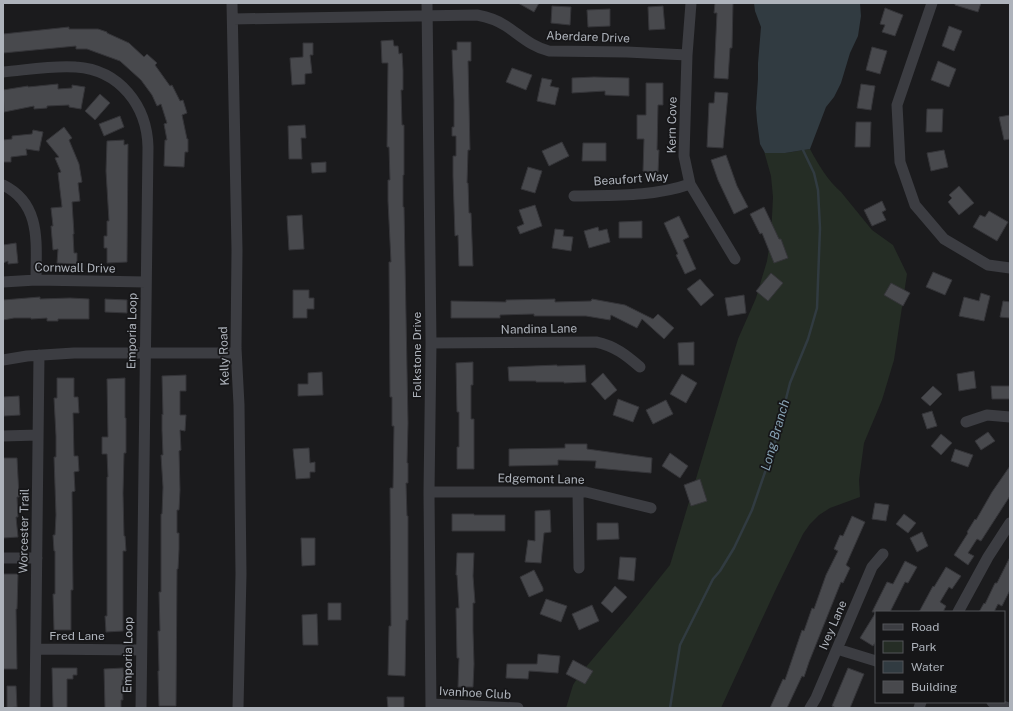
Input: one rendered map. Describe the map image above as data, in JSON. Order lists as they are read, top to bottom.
{
  "streets": {
    "street": [
      "Aberdare Drive",
      "Kern Cove",
      "Beaufort Way",
      "Cornwall Drive",
      "Nandina Lane",
      "Emporia Loop",
      "Folkstone Drive",
      "Kelly Road",
      "Edgemont Lane",
      "Worcester Trail",
      "Ivey Lane",
      "Fred Lane",
      "Ivanhoe Club"
    ]
  },
  "crossings": [
    ["Aberdare Drive", "Kern Cove"],
    ["Aberdare Drive", "Folkstone Drive"],
    ["Aberdare Drive", "Kelly Road"],
    ["Kern Cove", "Beaufort Way"],
    ["Cornwall Drive", "Emporia Loop"],
    ["Nandina Lane", "Folkstone Drive"],
    ["Emporia Loop", "Fred Lane"],
    ["Folkstone Drive", "Edgemont Lane"],
    ["Folkstone Drive", "Ivanhoe Club"],
    ["Worcester Trail", "Fred Lane"]
  ],
  "water": ["Long Branch"],
  "legend": [
    "Road",
    "Park",
    "Water",
    "Building"
  ]
}
